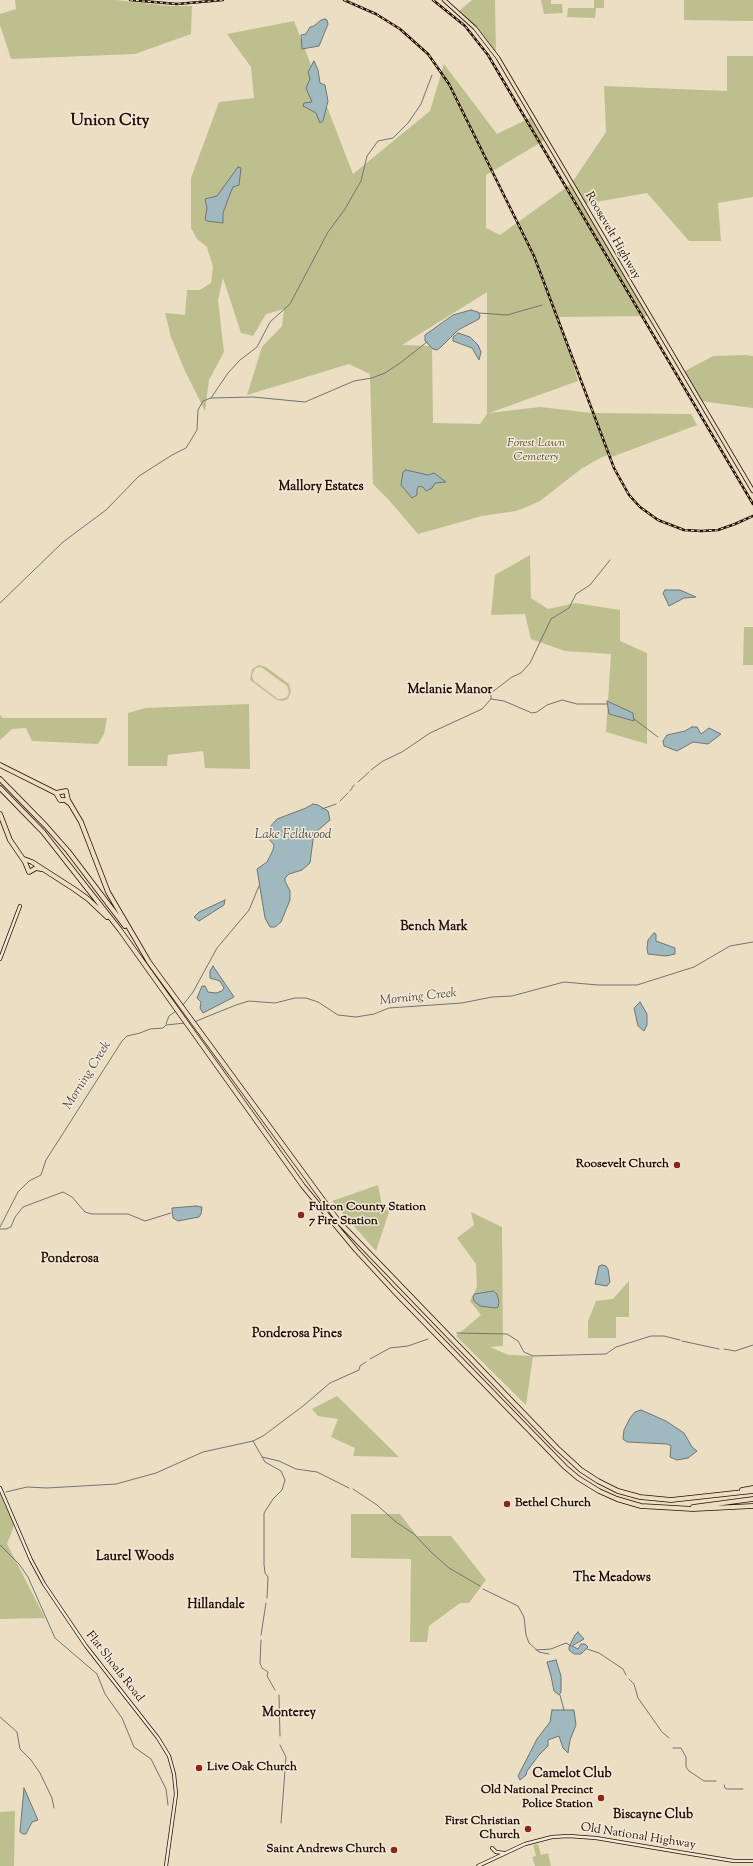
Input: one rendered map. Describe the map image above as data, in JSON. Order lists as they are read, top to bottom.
{
  "streets": {
    "main road": ["Roosevelt Highway", "Flat Shoals Road", "Old National Highway"]
  },
  "districts": [
    "Union City",
    "Mallory Estates",
    "Melanie Manor",
    "Bench Mark",
    "Ponderosa",
    "Ponderosa Pines",
    "Laurel Woods",
    "The Meadows",
    "Hillandale",
    "Monterey",
    "Camelot Club",
    "Biscayne Club"
  ],
  "water": ["Lake Feldwood", "Morning Creek"],
  "parks": ["Forest Lawn Cemetery"],
  "places": [
    "Roosevelt Church",
    "Fulton County Station 7 Fire Station",
    "Bethel Church",
    "Live Oak Church",
    "Old National Precinct Police Station",
    "First Christian Church",
    "Saint Andrews Church"
  ]
}
